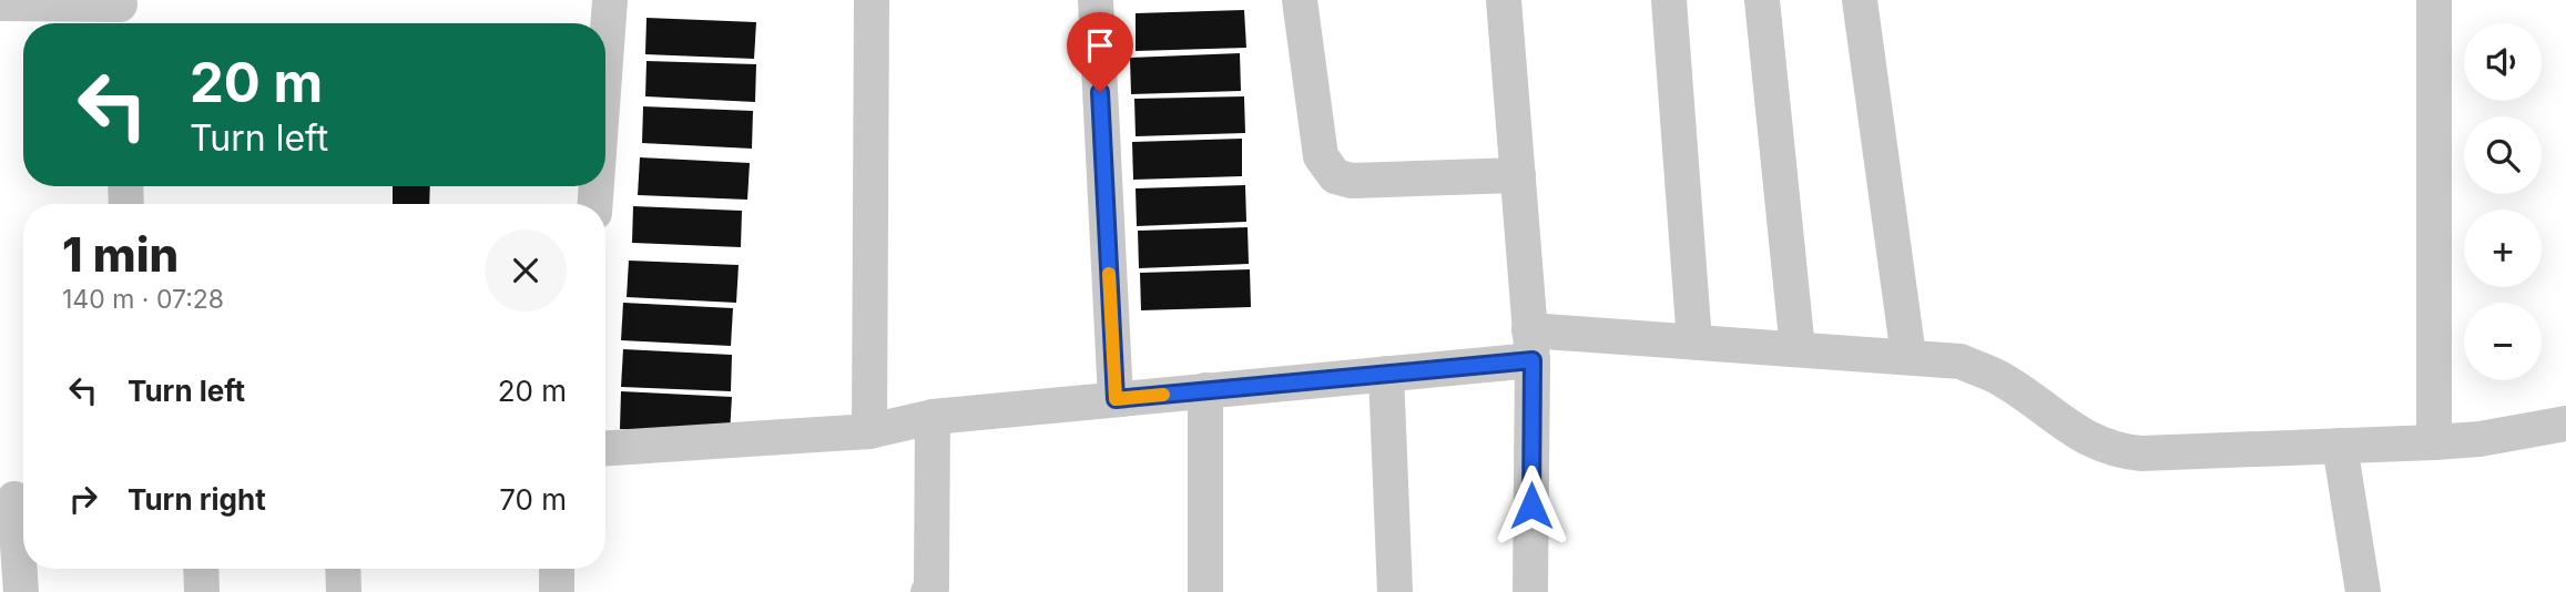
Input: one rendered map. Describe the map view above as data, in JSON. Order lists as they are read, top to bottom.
{
  "page": {
    "map_buttons": ["+", "−"],
    "turn": ["20 m", "Turn left"],
    "heading": ["1 min", "140 m · 07:28"],
    "list": [
      {
        "name": "Turn left",
        "value": "20 m"
      },
      {
        "name": "Turn right",
        "value": "70 m"
      }
    ]
  }
}
